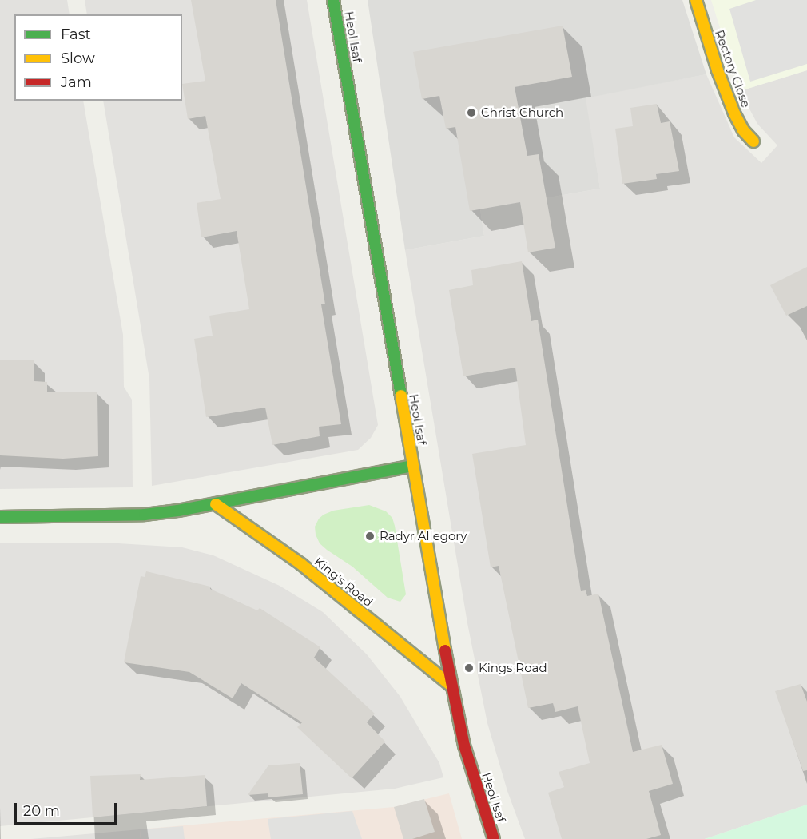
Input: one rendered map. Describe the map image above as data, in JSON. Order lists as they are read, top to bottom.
{
  "streets": {
    "street": ["Heol Isaf", "Rectory Close", "King's Road"]
  },
  "crossings": [
    ["Heol Isaf", "King's Road"]
  ],
  "places": ["Christ Church", "Radyr Allegory", "Kings Road"],
  "legend": ["Fast", "Slow", "Jam"],
  "scale_bar": "20 m"
}
